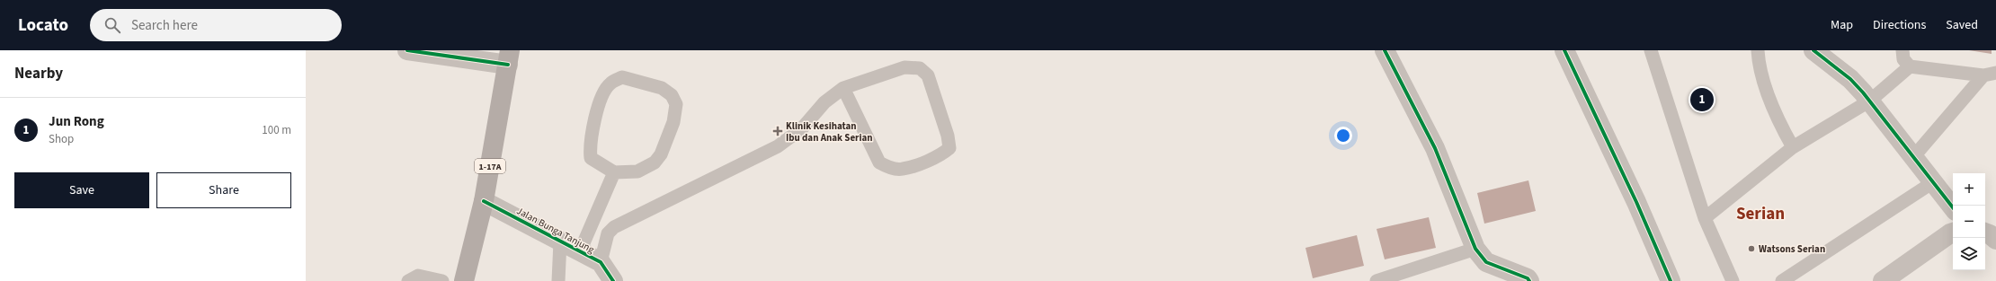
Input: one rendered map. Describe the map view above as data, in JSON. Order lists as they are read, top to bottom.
{
  "streets": {
    "main road": ["1-17A"],
    "street": ["Jalan Bunga Tanjung"]
  },
  "crossings": [
    ["1-17A", "Jalan Bunga Tanjung"]
  ],
  "districts": ["Serian"],
  "places": {
    "health": ["Klinik Kesihatan Ibu dan Anak Serian"],
    "other": ["Watsons Serian"]
  },
  "page": {
    "header": "Locato",
    "search": "Search here",
    "nav": ["Map", "Directions", "Saved"],
    "heading": "Nearby",
    "pins": "1",
    "list": [
      {
        "mark": "1",
        "name": "Jun Rong",
        "note": "Shop",
        "value": "100 m"
      }
    ],
    "buttons": ["Save", "Share"],
    "map_buttons": ["+", "−"]
  }
}
